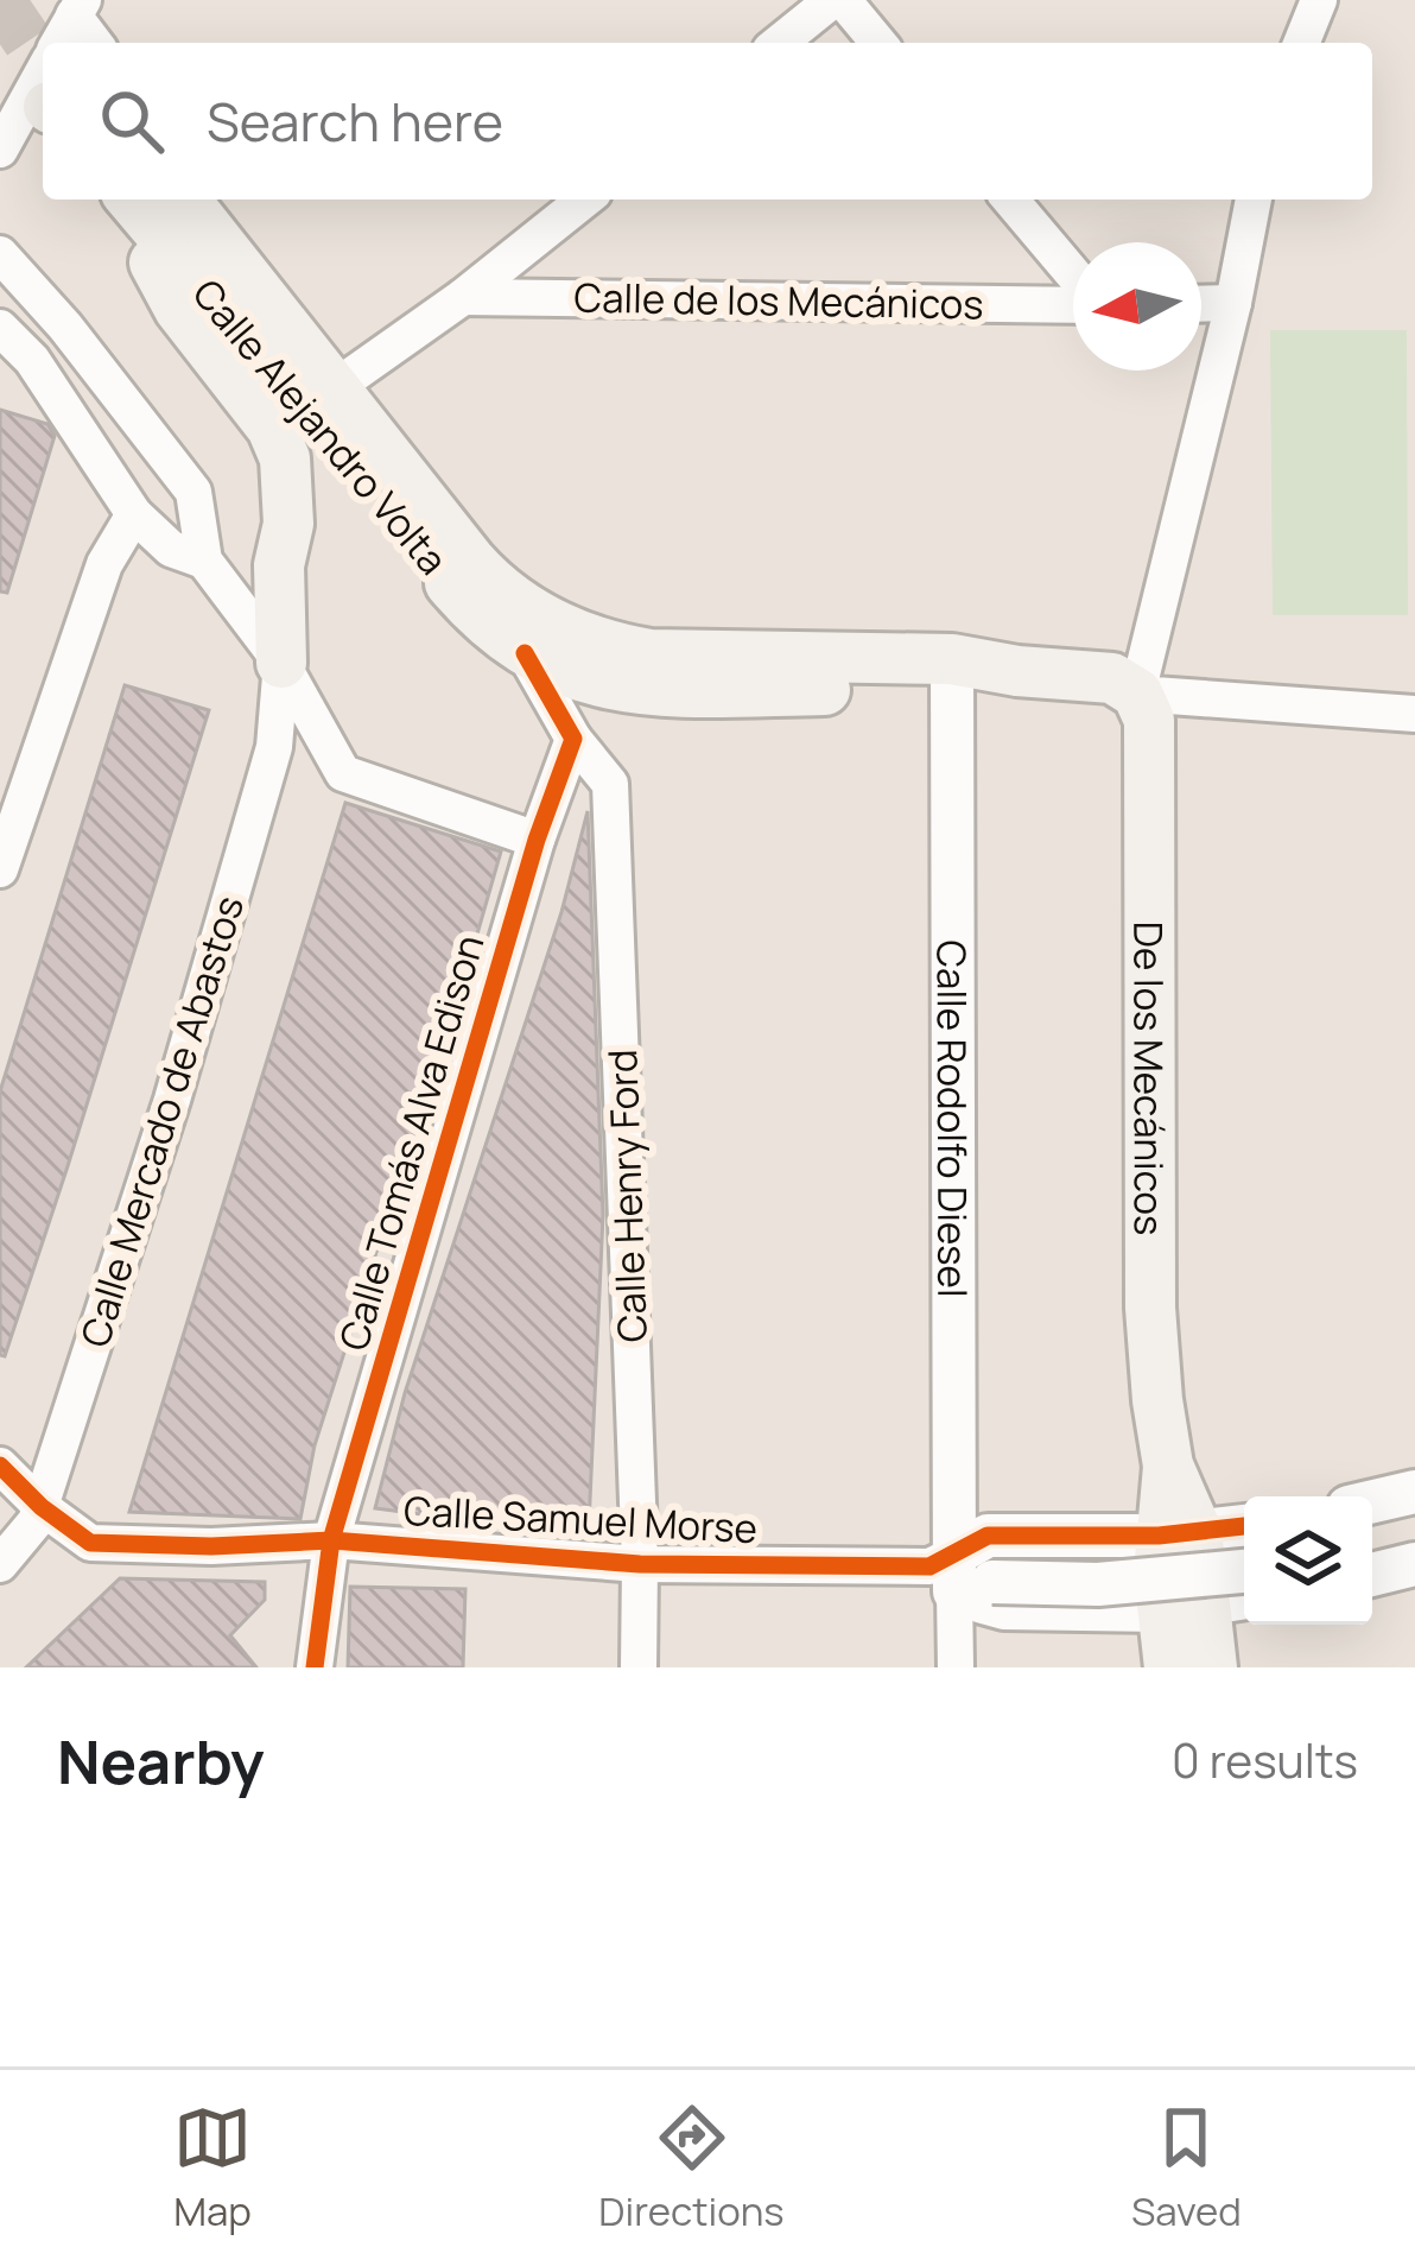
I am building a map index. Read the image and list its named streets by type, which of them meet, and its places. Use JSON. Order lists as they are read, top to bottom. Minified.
{"streets":{"main road":["Calle Alejandro Volta","De los Mecánicos"],"street":["Calle de los Mecánicos","Calle Rodolfo Diesel","Calle Mercado de Abastos","Calle Tomás Alva Edison","Calle Henry Ford","Calle Samuel Morse"]},"crossings":[["Calle Alejandro Volta","De los Mecánicos"],["Calle Alejandro Volta","Calle Rodolfo Diesel"],["Calle Rodolfo Diesel","Calle Samuel Morse"],["Calle Mercado de Abastos","Calle Samuel Morse"],["Calle Tomás Alva Edison","Calle Henry Ford"],["Calle Tomás Alva Edison","Calle Samuel Morse"],["Calle Henry Ford","Calle Samuel Morse"]],"north":"left","page":{"search":"Search here","heading":["Nearby","0 results"],"nav":["Map","Directions","Saved"]}}
